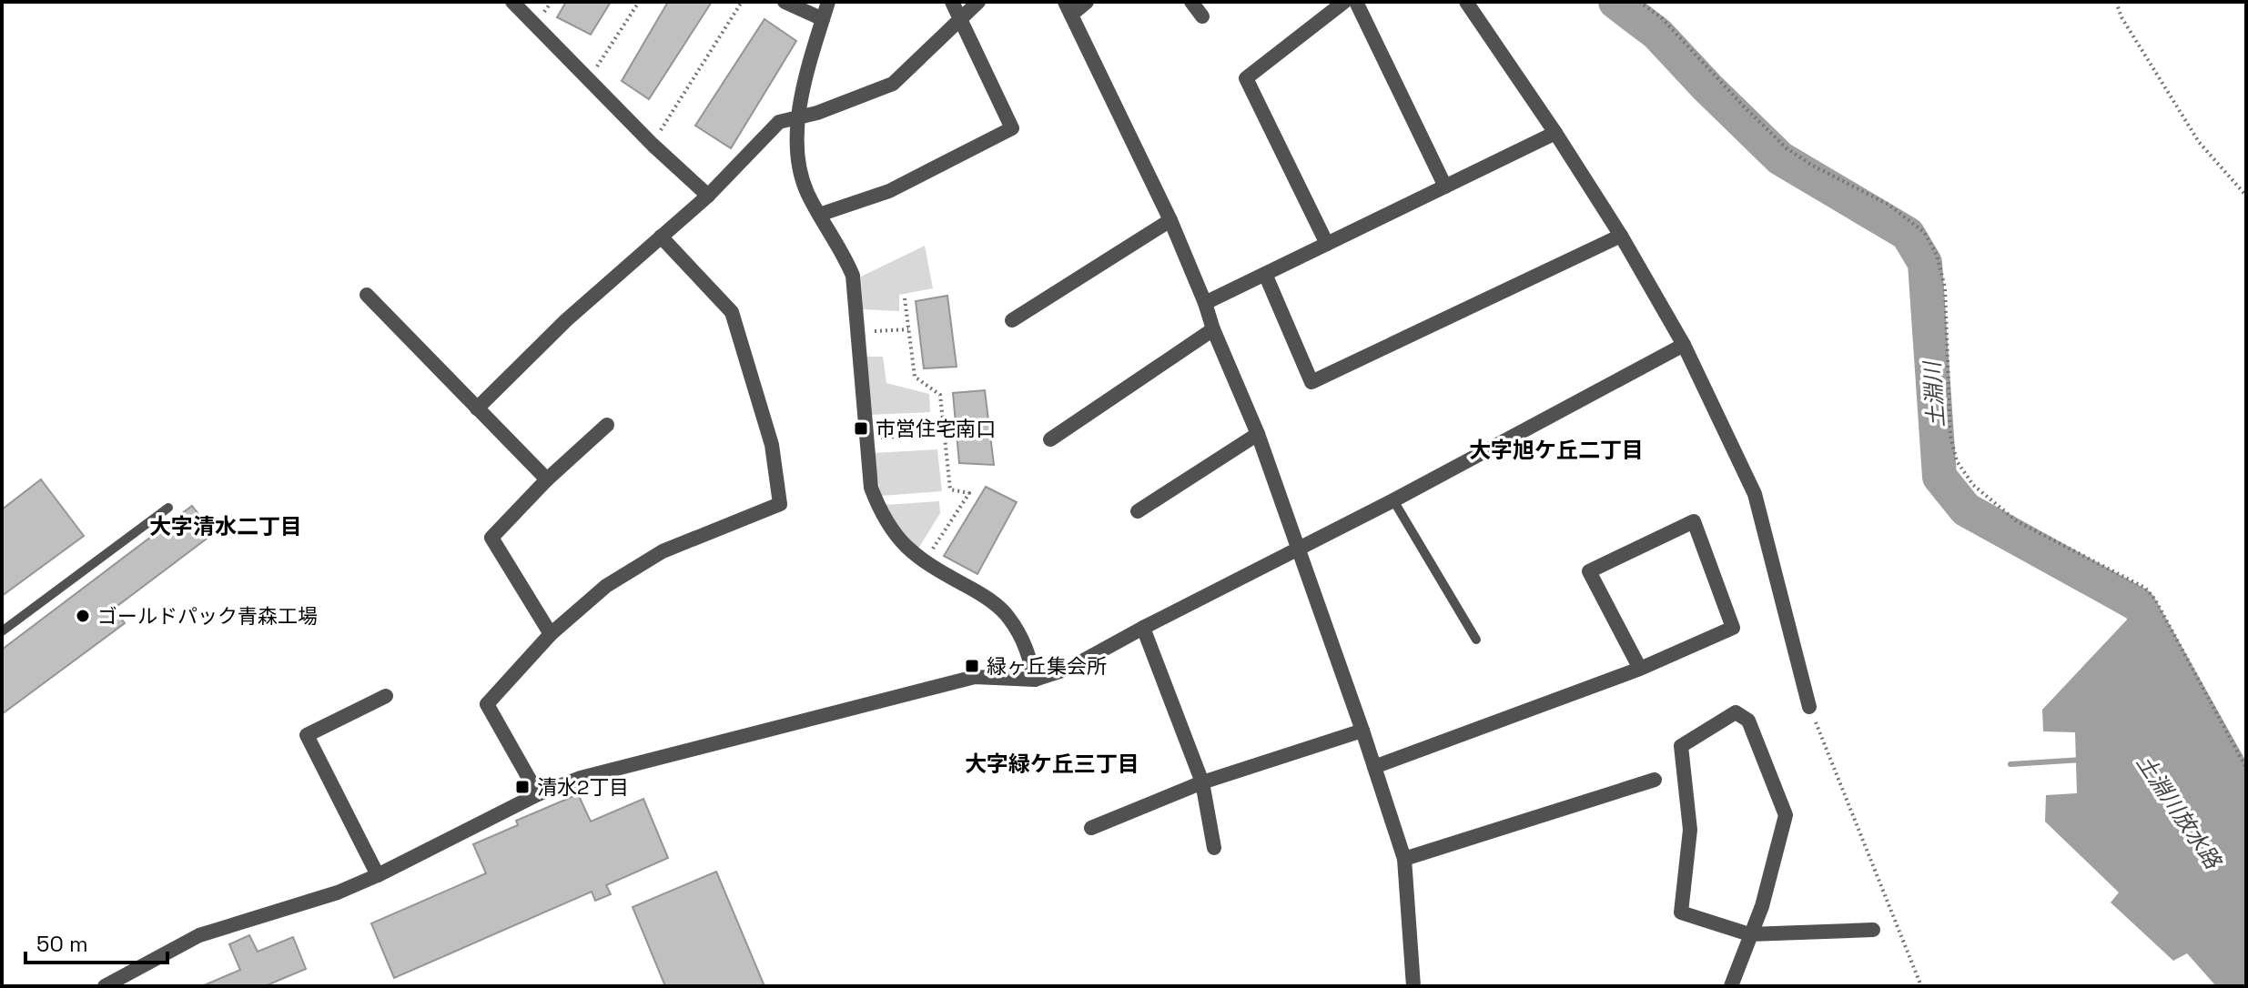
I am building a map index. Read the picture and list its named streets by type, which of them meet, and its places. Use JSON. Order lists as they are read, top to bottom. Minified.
{"districts":["大字旭ケ丘二丁目","大字清水二丁目","大字緑ケ丘三丁目"],"water":["土淵川","土淵川放水路"],"places":{"transit":["市営住宅南口","緑ヶ丘集会所","清水2丁目"],"other":["ゴールドパック青森工場"]},"scale_bar":"50 m"}
